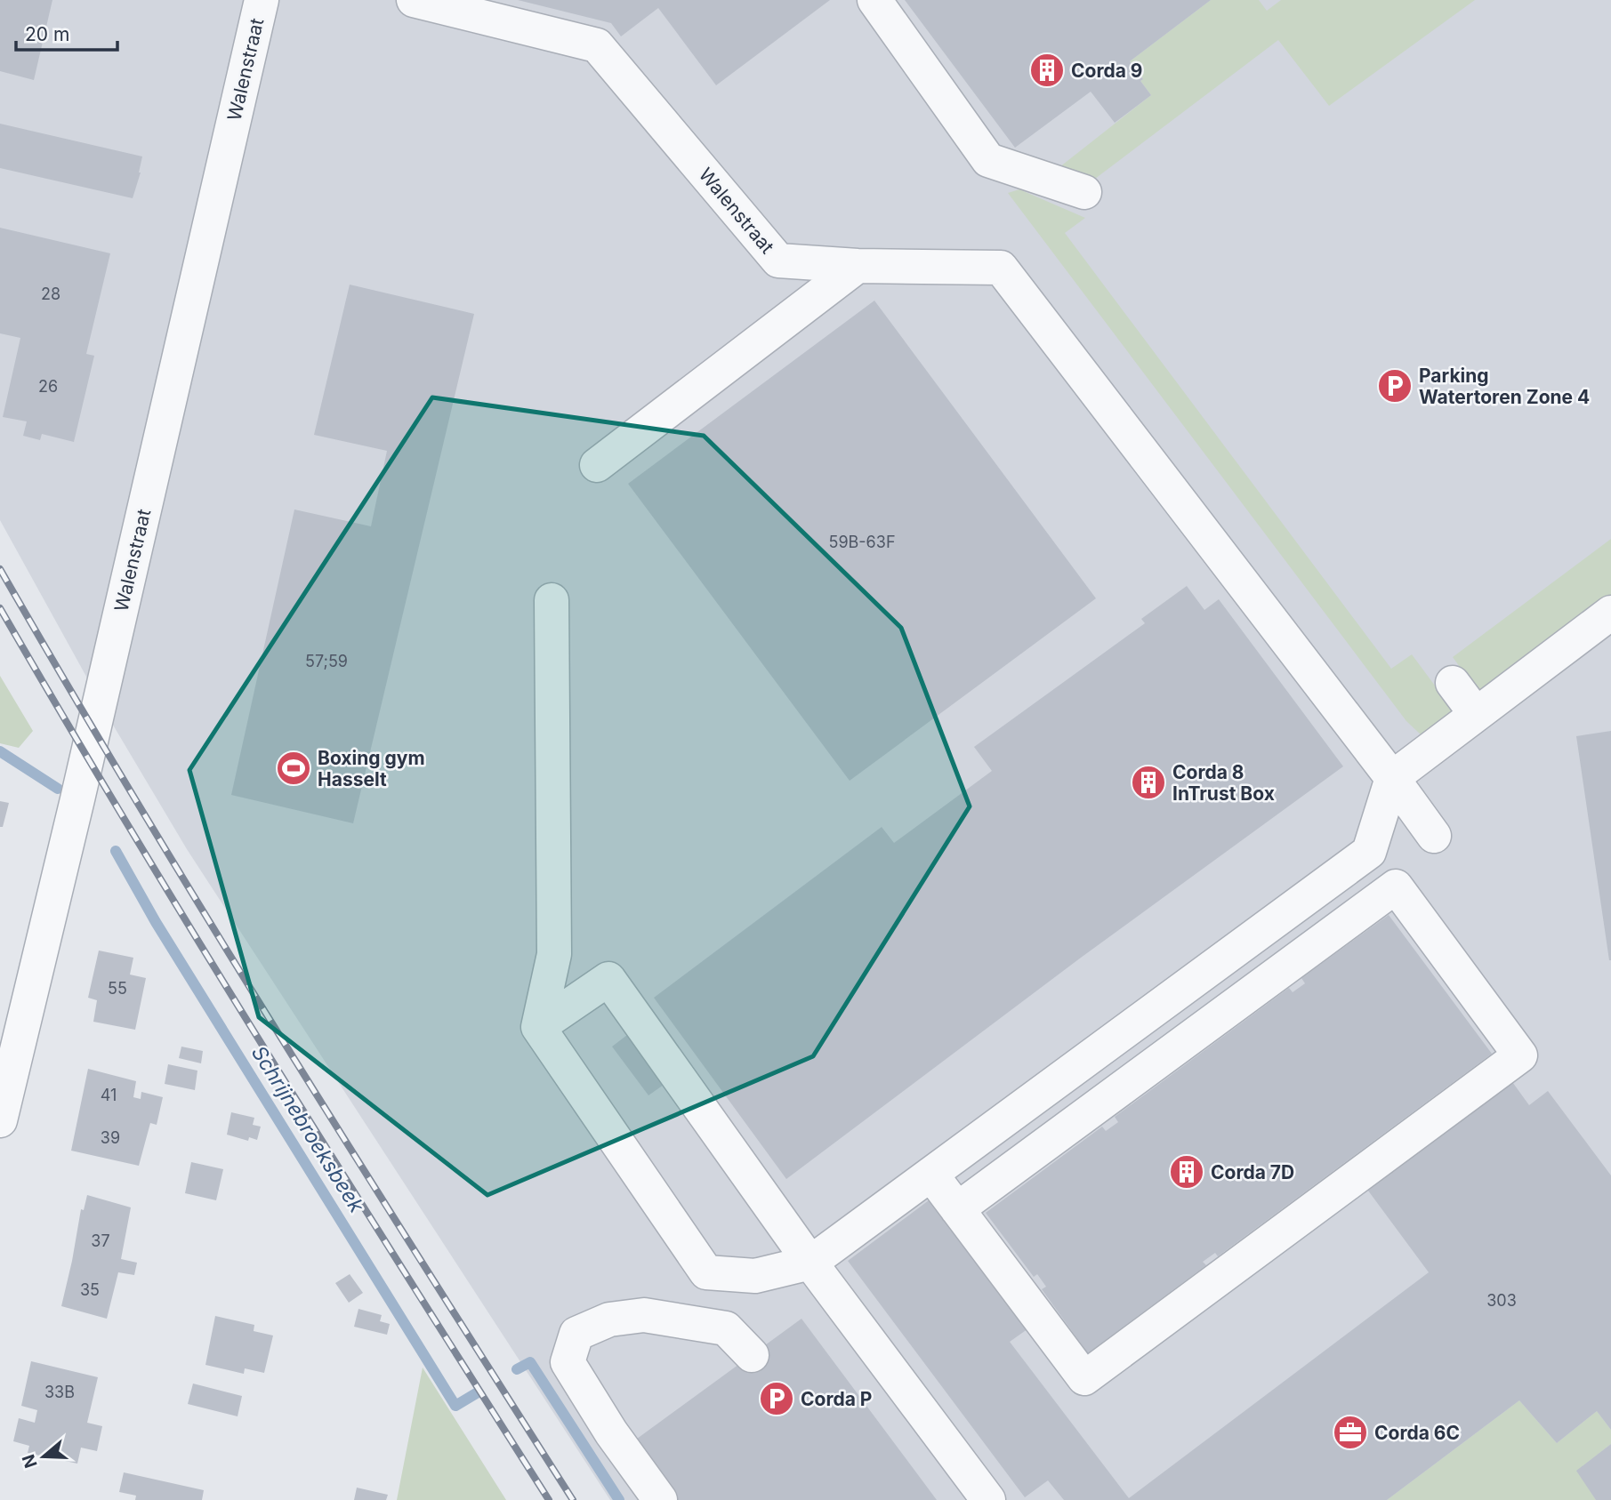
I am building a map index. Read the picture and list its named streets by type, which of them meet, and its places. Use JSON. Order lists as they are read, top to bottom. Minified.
{"streets":{"street":["Walenstraat"]},"water":["Schrijnebroeksbeek"],"places":{"building":["Corda 9","Corda 8 InTrust Box","Corda 7D"],"parking":["Parking Watertoren Zone 4","Corda P"],"sports":["Boxing gym Hasselt"],"office":["Corda 6C"]},"house_numbers":["28","26","59B-63F","57;59","55","41","39","37","35","303","33B"],"scale_bar":"20 m","north":"left"}
